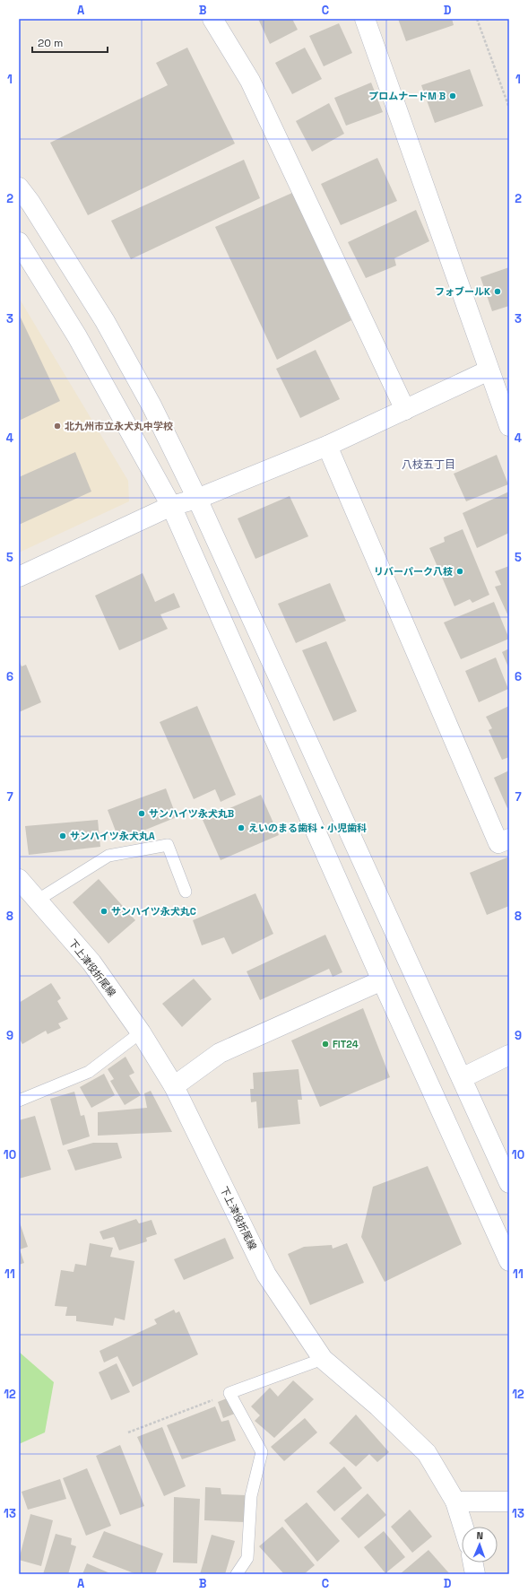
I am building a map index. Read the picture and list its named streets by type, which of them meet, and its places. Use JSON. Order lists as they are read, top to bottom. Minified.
{"streets":{"street":["下上津役折尾線"]},"districts":["八枝五丁目"],"places":["プロムナードM B","フォブールK","北九州市立永犬丸中学校","リバーパーク八枝","サンハイツ永犬丸B","えいのまる歯科・小児歯科","サンハイツ永犬丸A","サンハイツ永犬丸C","FiT24"],"scale_bar":"20 m","north":"top","grid":{"columns":["A","B","C","D"],"rows":["1","2","3","4","5","6","7","8","9","10","11","12","13"]}}
